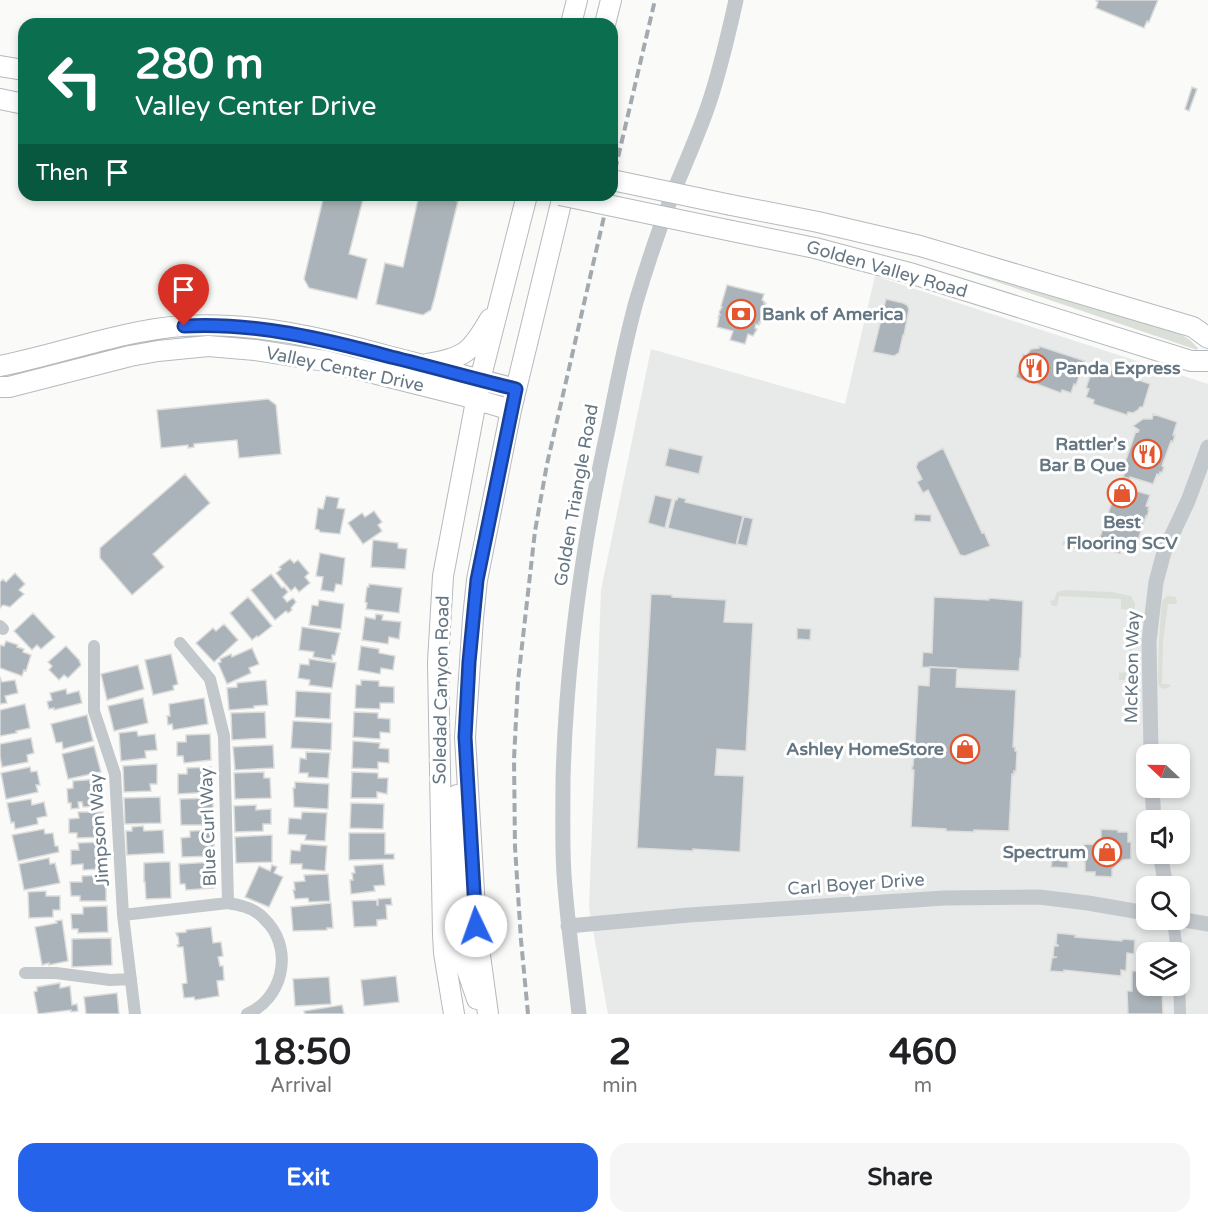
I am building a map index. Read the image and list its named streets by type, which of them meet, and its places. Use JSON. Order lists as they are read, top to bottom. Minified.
{"streets":{"main road":["Golden Valley Road","Valley Center Drive","Soledad Canyon Road"],"street":["Golden Triangle Road","McKeon Way","Blue Curl Way","Jimpson Way","Carl Boyer Drive"]},"crossings":[["Valley Center Drive","Soledad Canyon Road"],["Golden Triangle Road","Carl Boyer Drive"]],"places":{"bank":["Bank of America"],"restaurant":["Panda Express","Rattler's Bar B Que"],"shop":["Best Flooring SCV","Ashley HomeStore","Spectrum"]},"north":"left","page":{"turn":["280 m","Valley Center Drive"],"then":"Then","eta":["18:50","Arrival","2","min","460","m"],"buttons":["Exit","Share"]}}
